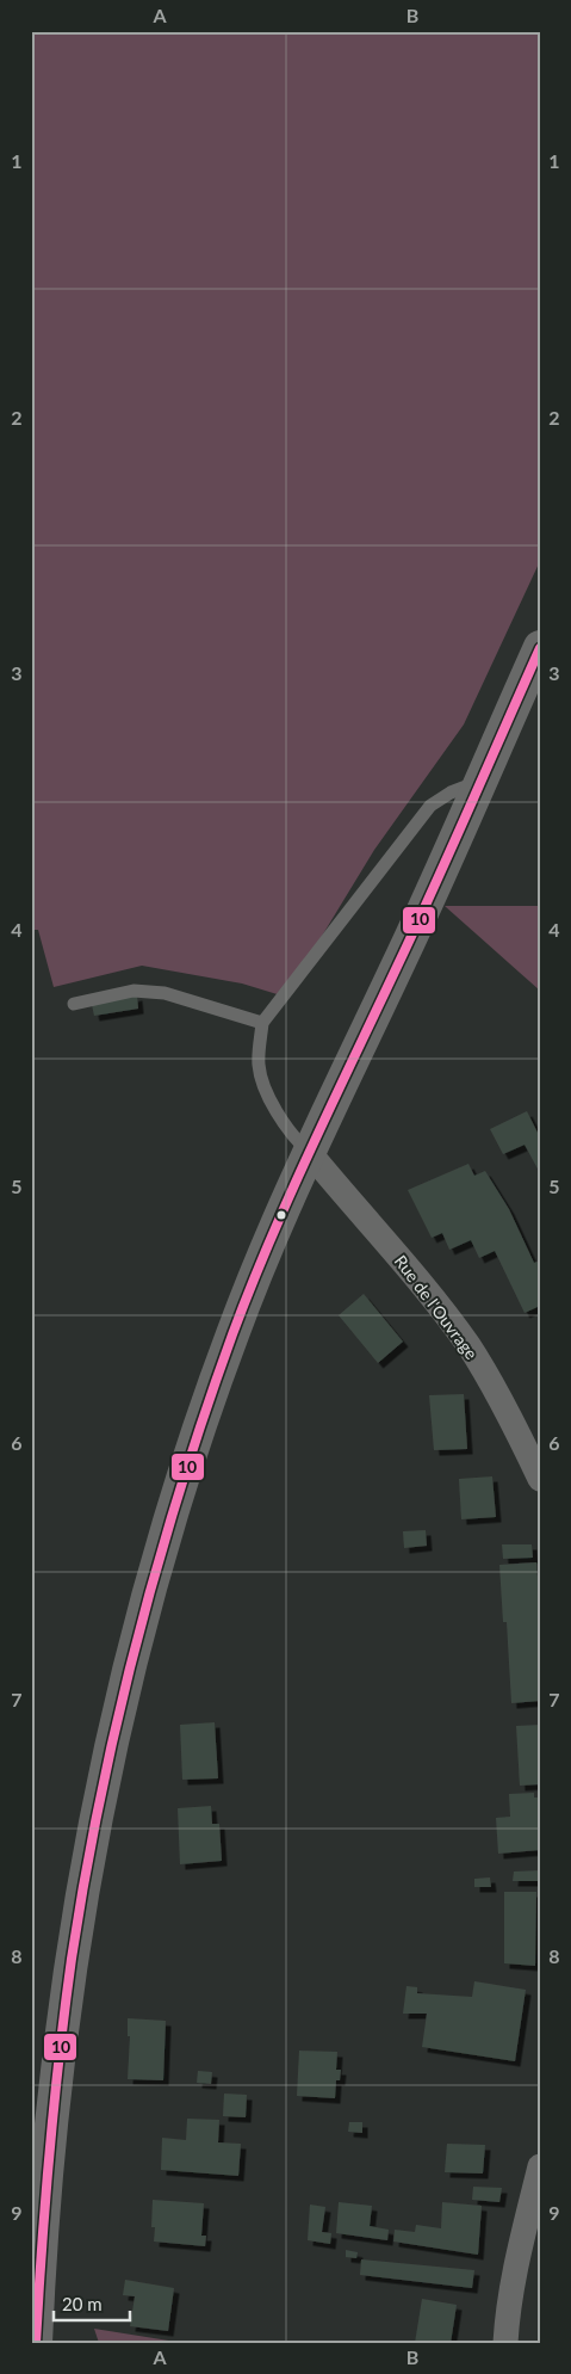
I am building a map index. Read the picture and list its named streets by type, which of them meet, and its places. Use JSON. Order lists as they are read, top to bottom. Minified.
{"streets":{"street":["Rue de l'Ouvrage"]},"lines":["transit line 10"],"scale_bar":"20 m","grid":{"columns":["A","B"],"rows":["1","2","3","4","5","6","7","8","9"]}}
